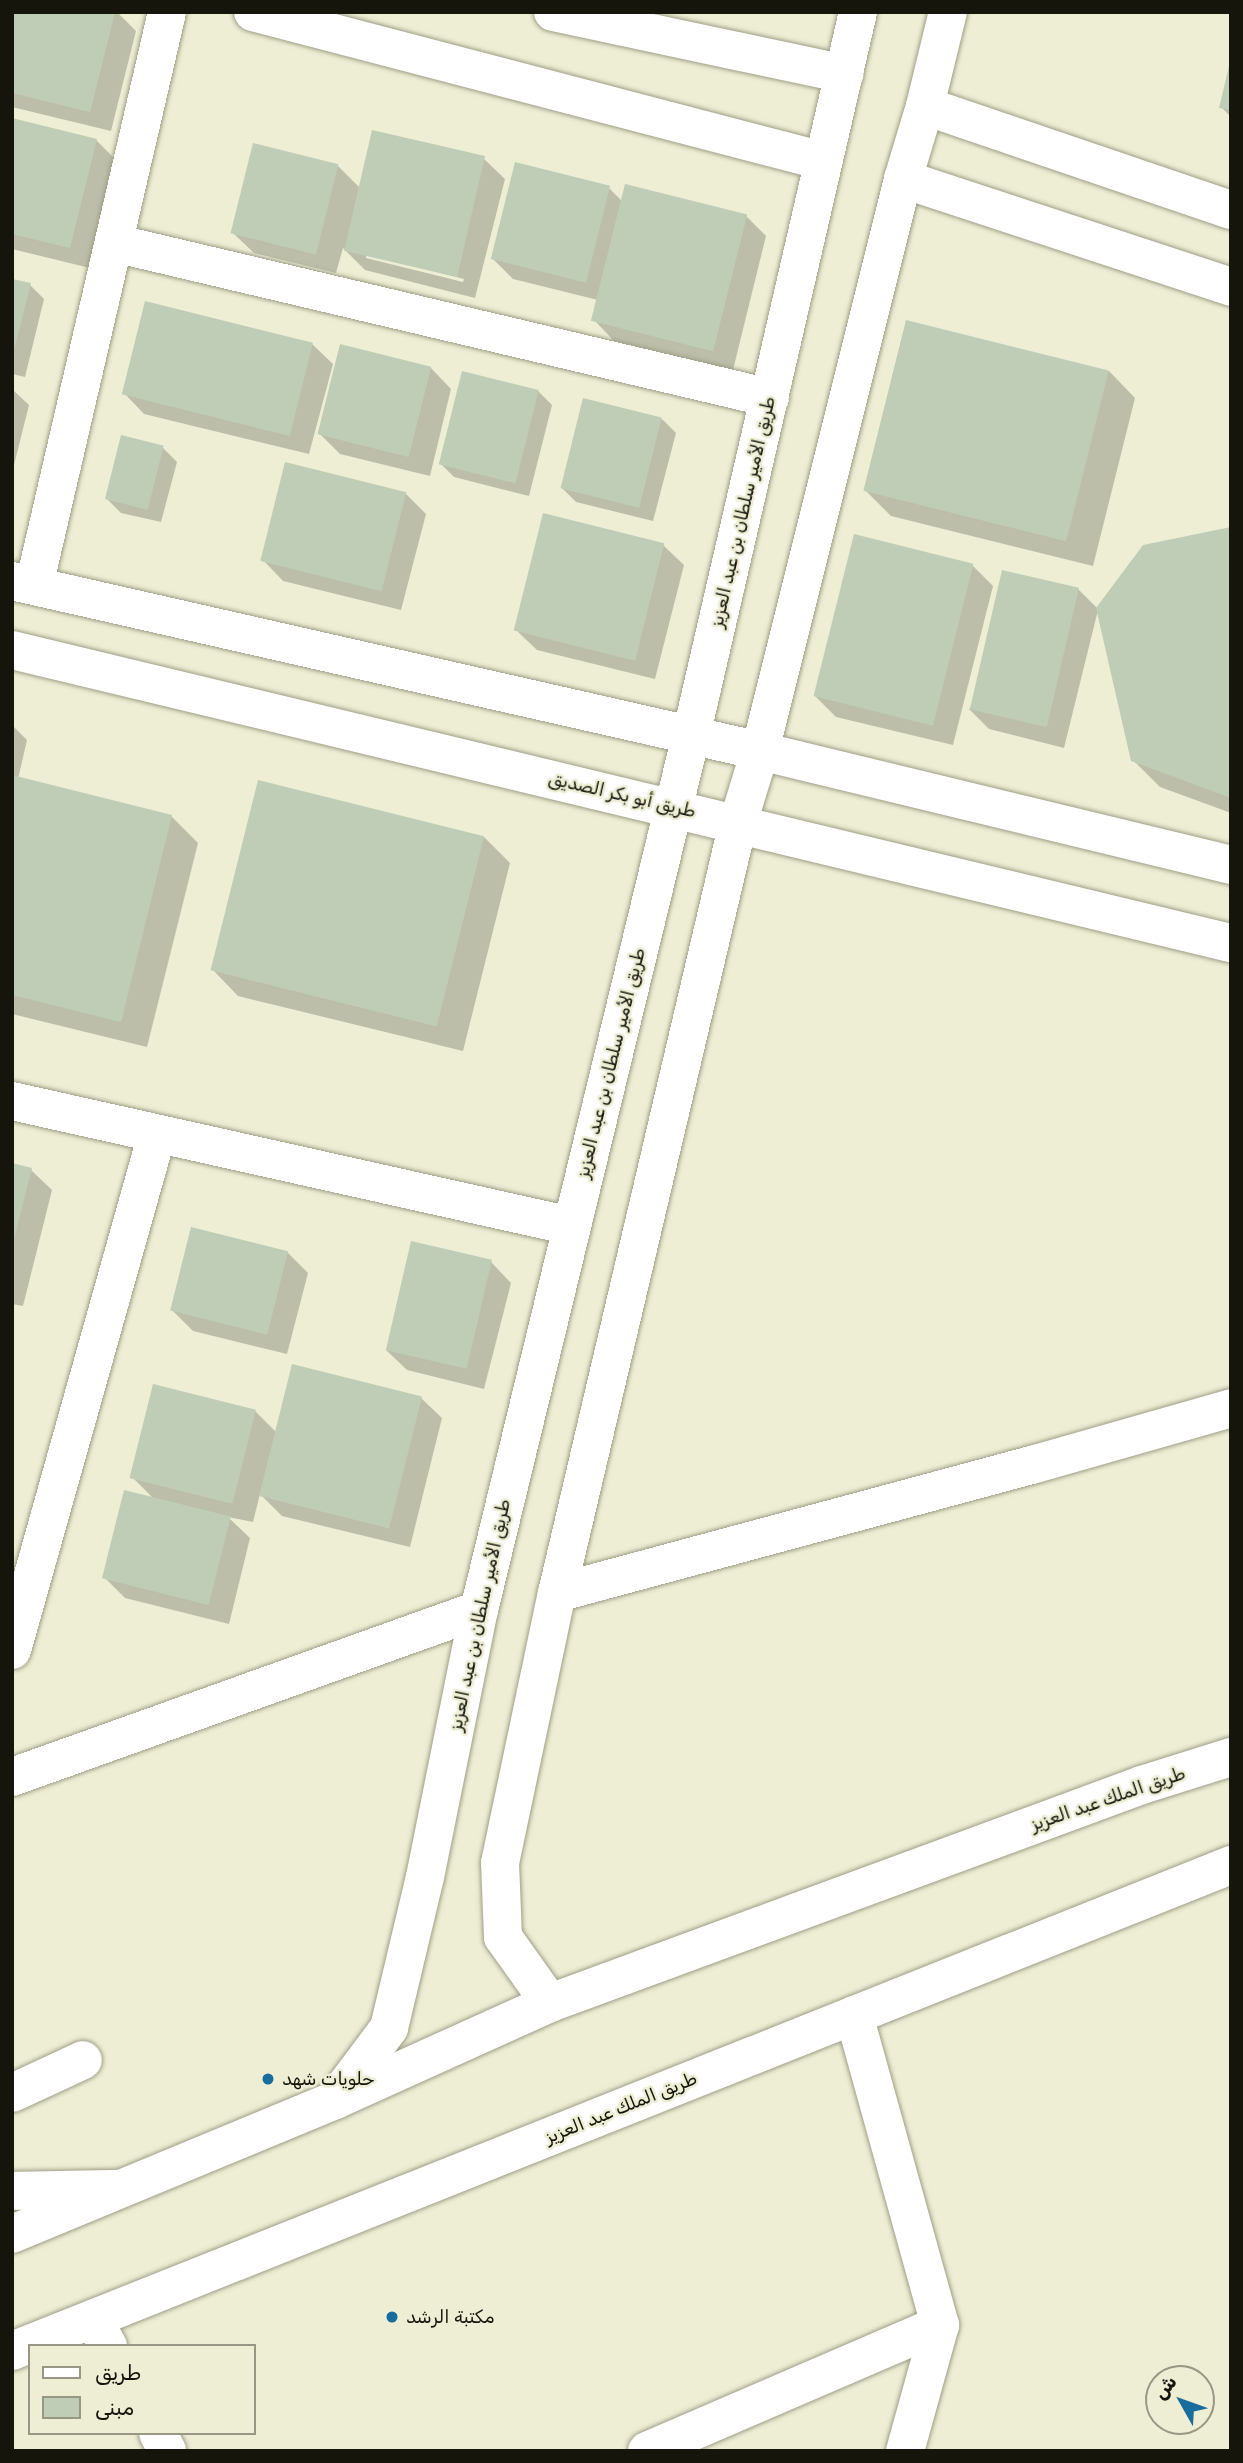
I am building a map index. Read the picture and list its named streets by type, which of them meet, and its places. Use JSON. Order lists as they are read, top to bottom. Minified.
{"streets":{"main road":["طريق الأمير سلطان بن عبد العزيز","طريق أبو بكر الصديق","طريق الملك عبد العزيز"]},"crossings":[["طريق الأمير سلطان بن عبد العزيز","طريق أبو بكر الصديق"],["طريق الأمير سلطان بن عبد العزيز","طريق الملك عبد العزيز"]],"places":["حلويات شهد","مكتبة الرشد"],"legend":["طريق","مبنى"],"north":"top left"}
